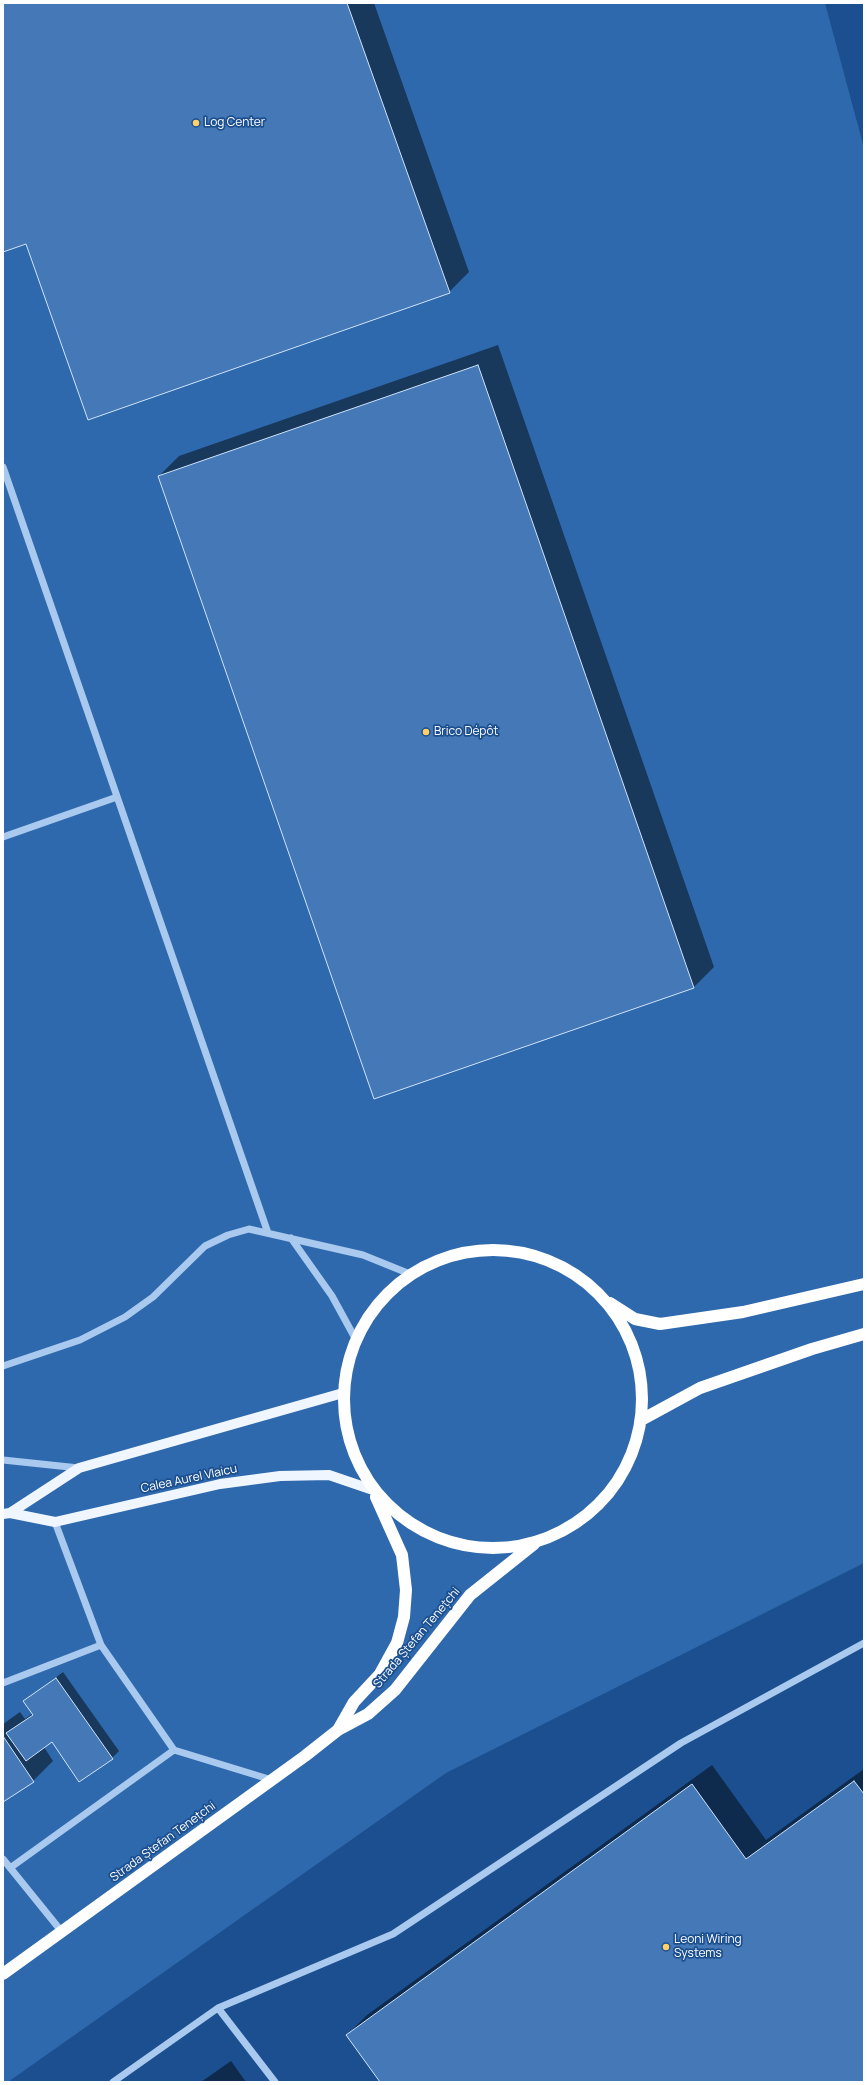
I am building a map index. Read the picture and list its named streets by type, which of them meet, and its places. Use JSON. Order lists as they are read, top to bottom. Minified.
{"streets":{"highway":["Strada Ștefan Tenețchi"],"main road":["Calea Aurel Vlaicu"]},"crossings":[["Calea Aurel Vlaicu","Strada Ștefan Tenețchi"]],"places":["Log Center","Brico Dépôt","Leoni Wiring Systems"]}
